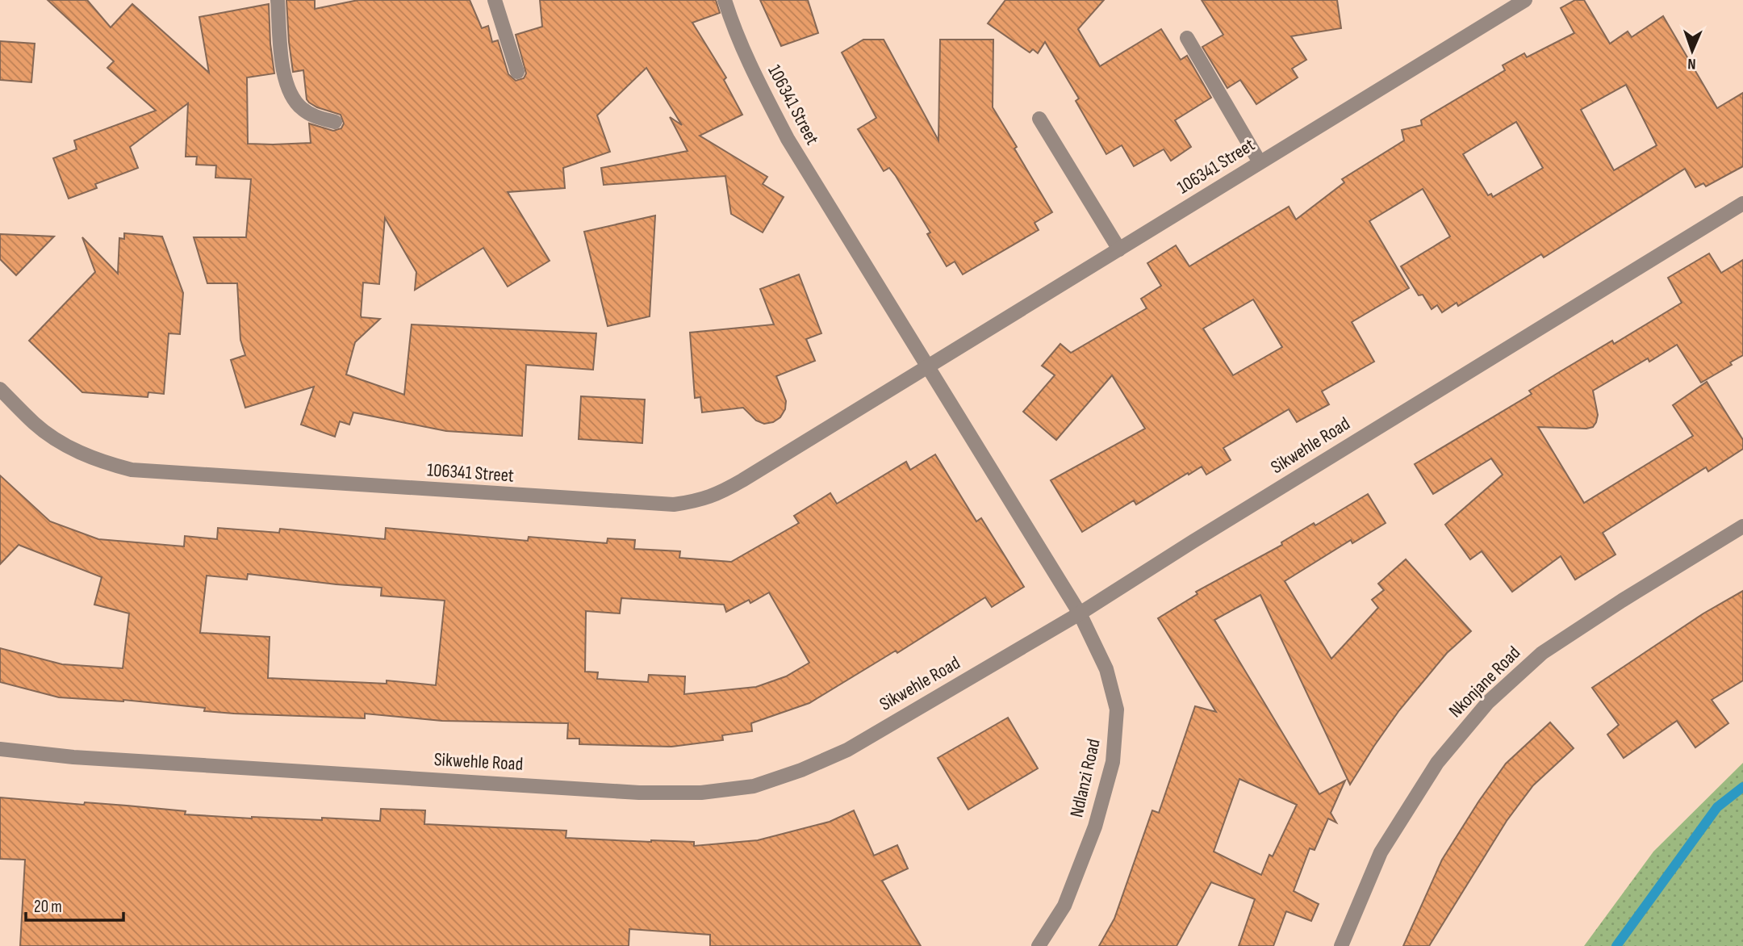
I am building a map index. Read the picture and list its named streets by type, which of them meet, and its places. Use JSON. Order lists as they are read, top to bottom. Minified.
{"streets":{"street":["106341 Street","Sikwehle Road","Nkonjane Road","Ndlanzi Road"]},"crossings":[["106341 Street","Sikwehle Road"],["106341 Street","Ndlanzi Road"],["Sikwehle Road","Ndlanzi Road"]],"scale_bar":"20 m","north":"bottom"}
